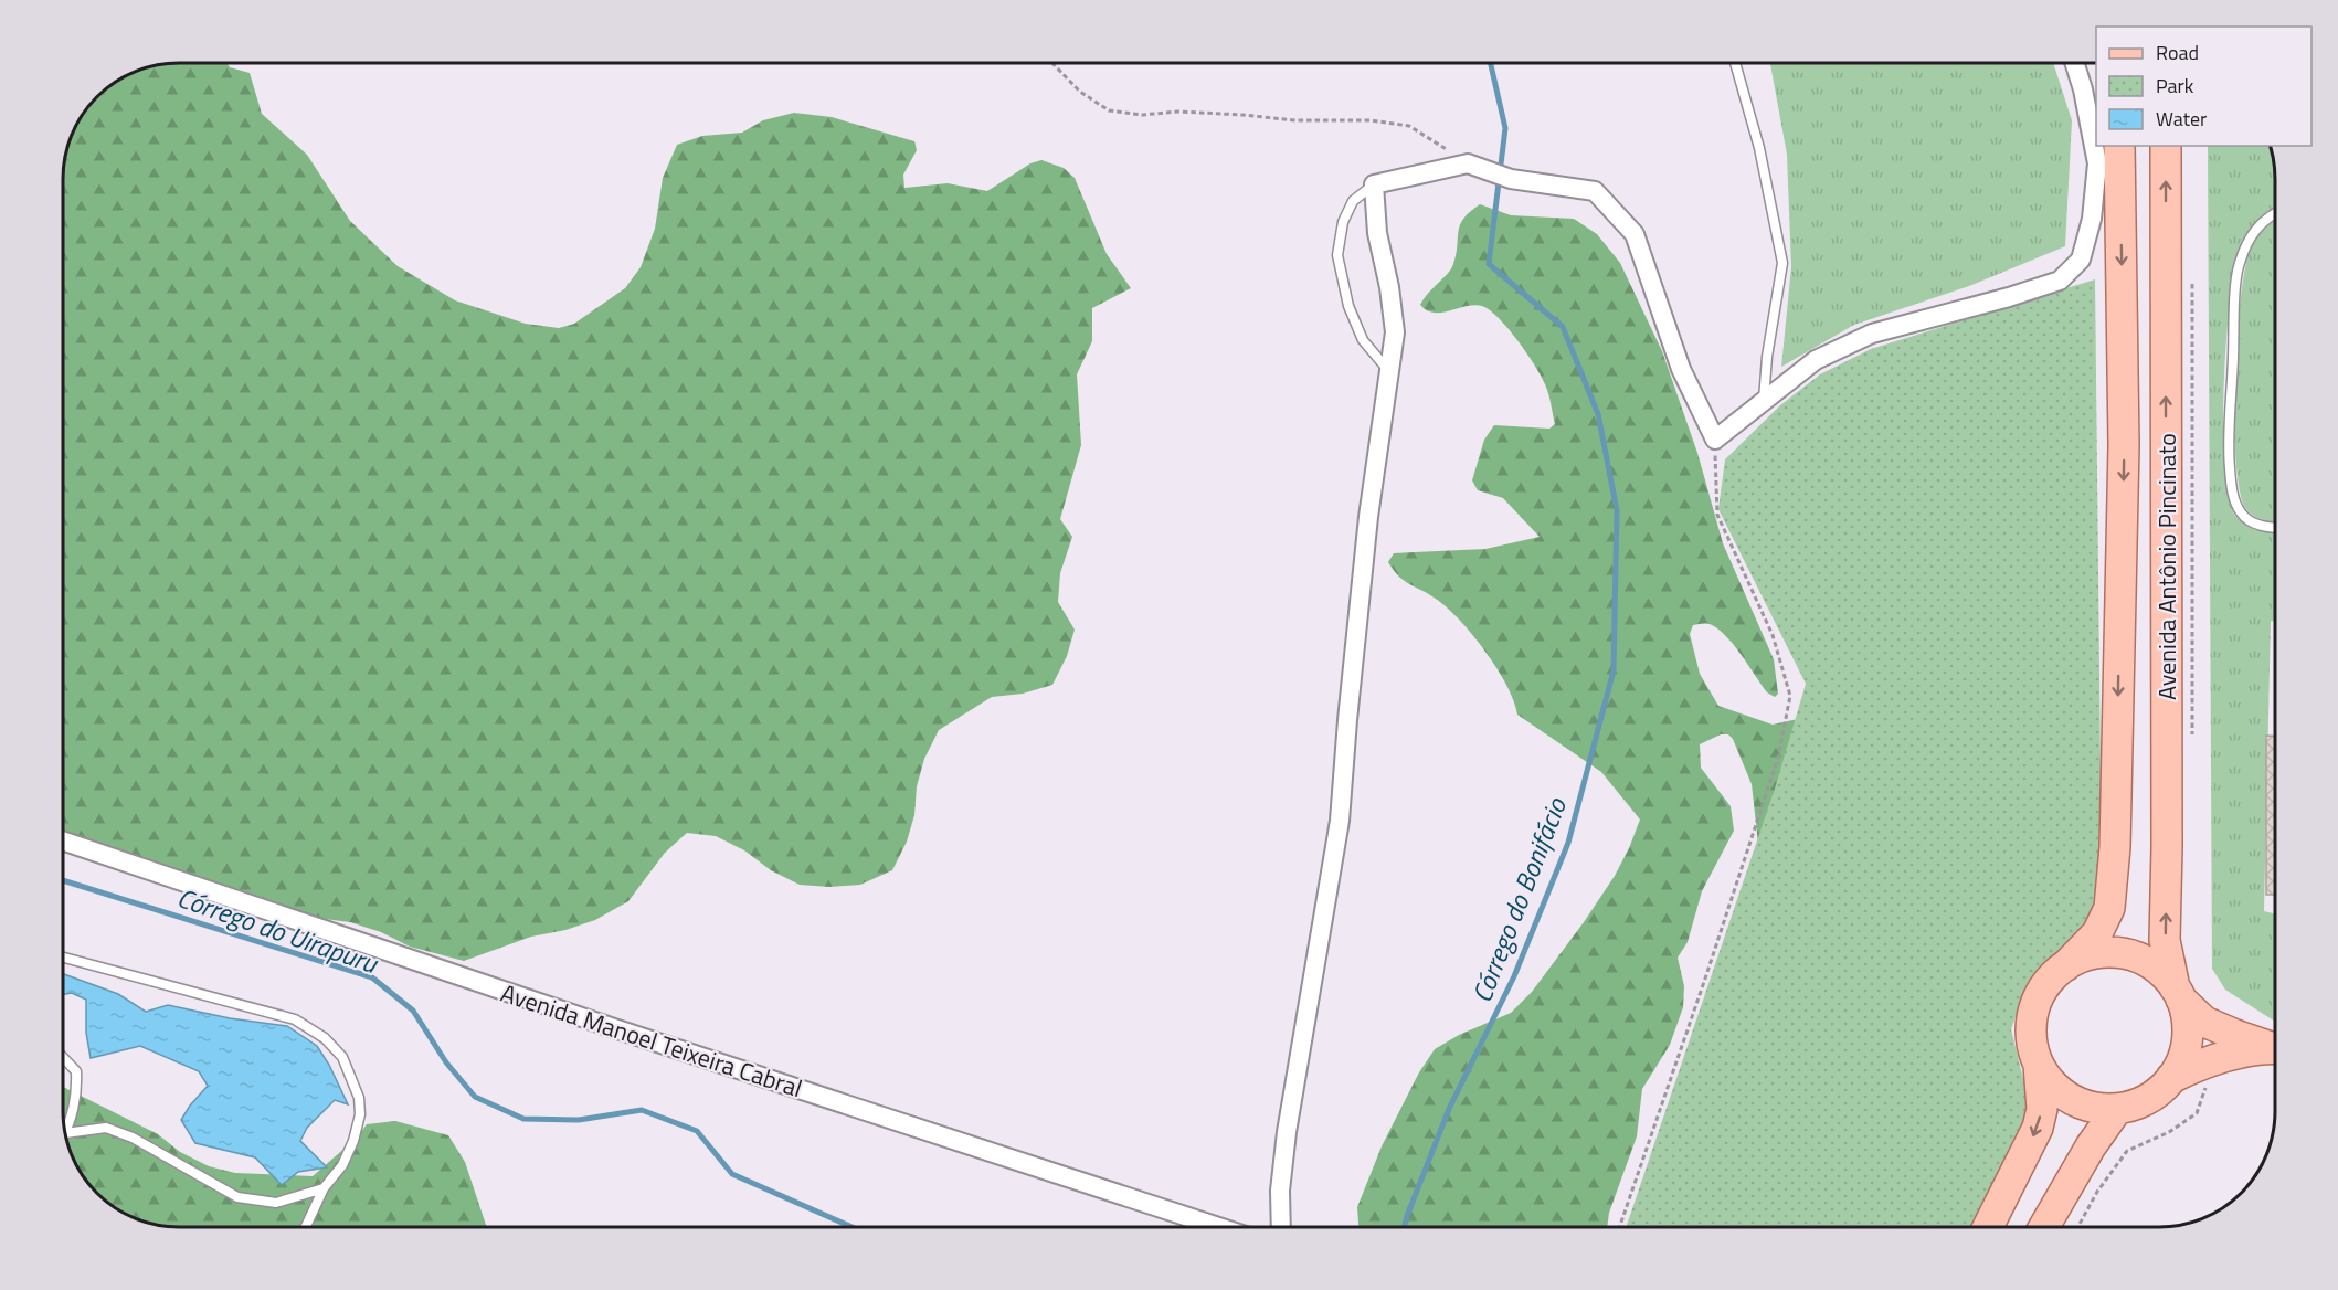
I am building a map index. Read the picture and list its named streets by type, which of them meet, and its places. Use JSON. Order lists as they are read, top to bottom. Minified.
{"streets":{"main road":["Avenida Antônio Pincinato"],"street":["Avenida Manoel Teixeira Cabral"]},"water":["Córrego do Bonifácio","Córrego do Uirapuru"],"legend":["Road","Park","Water"]}
